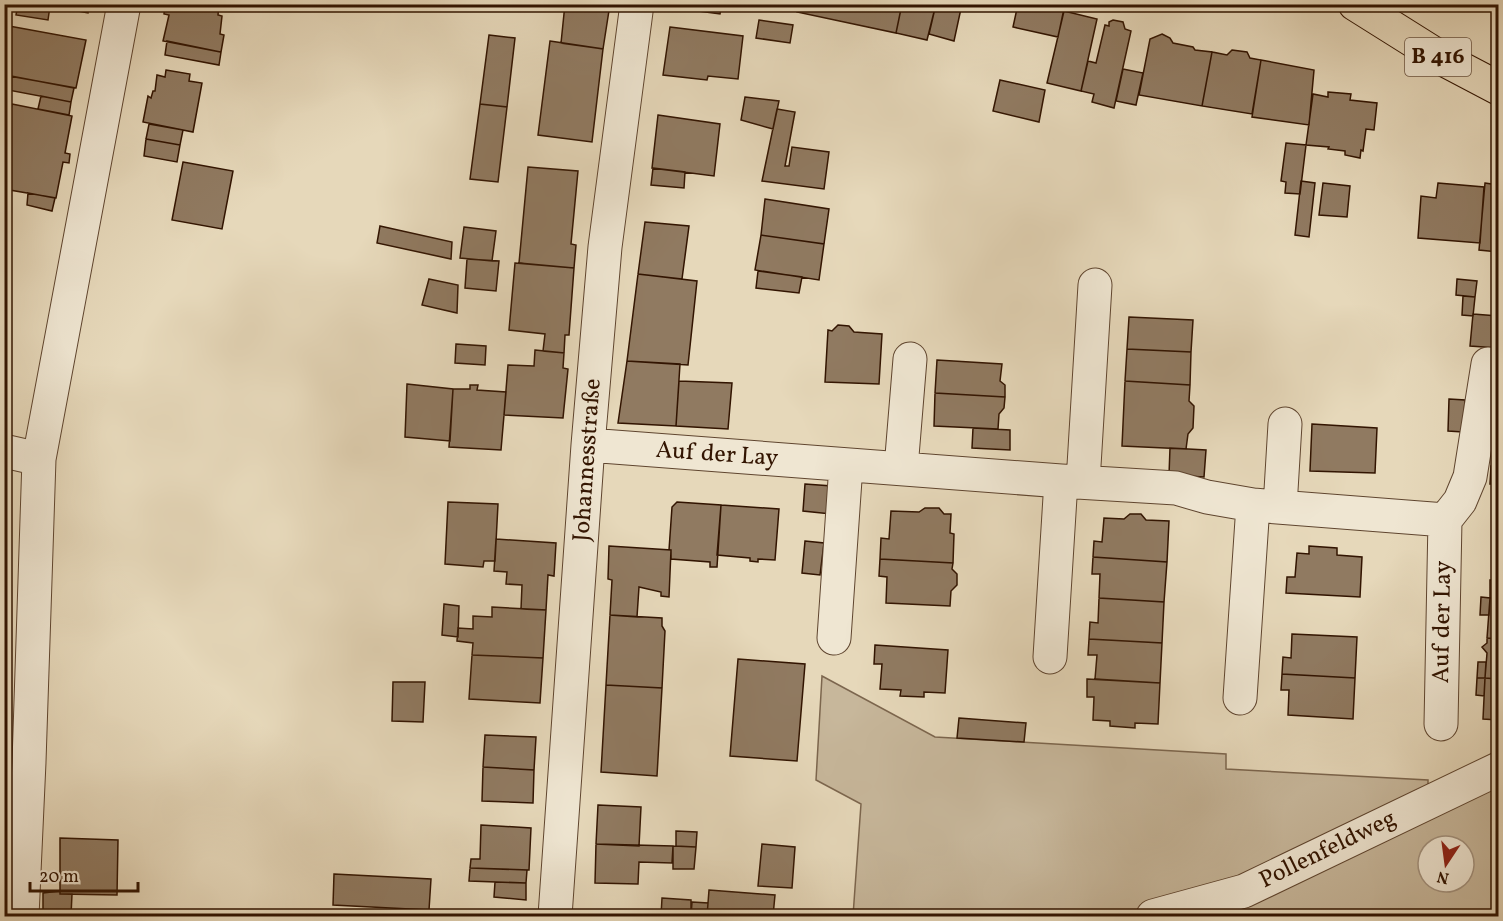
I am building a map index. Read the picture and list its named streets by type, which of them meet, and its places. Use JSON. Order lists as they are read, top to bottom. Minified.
{"streets":{"main road":["B 416"],"street":["Auf der Lay","Johannesstraße","Pollenfeldweg"]},"crossings":[["Auf der Lay","Johannesstraße"]],"scale_bar":"20 m","north":"bottom"}
